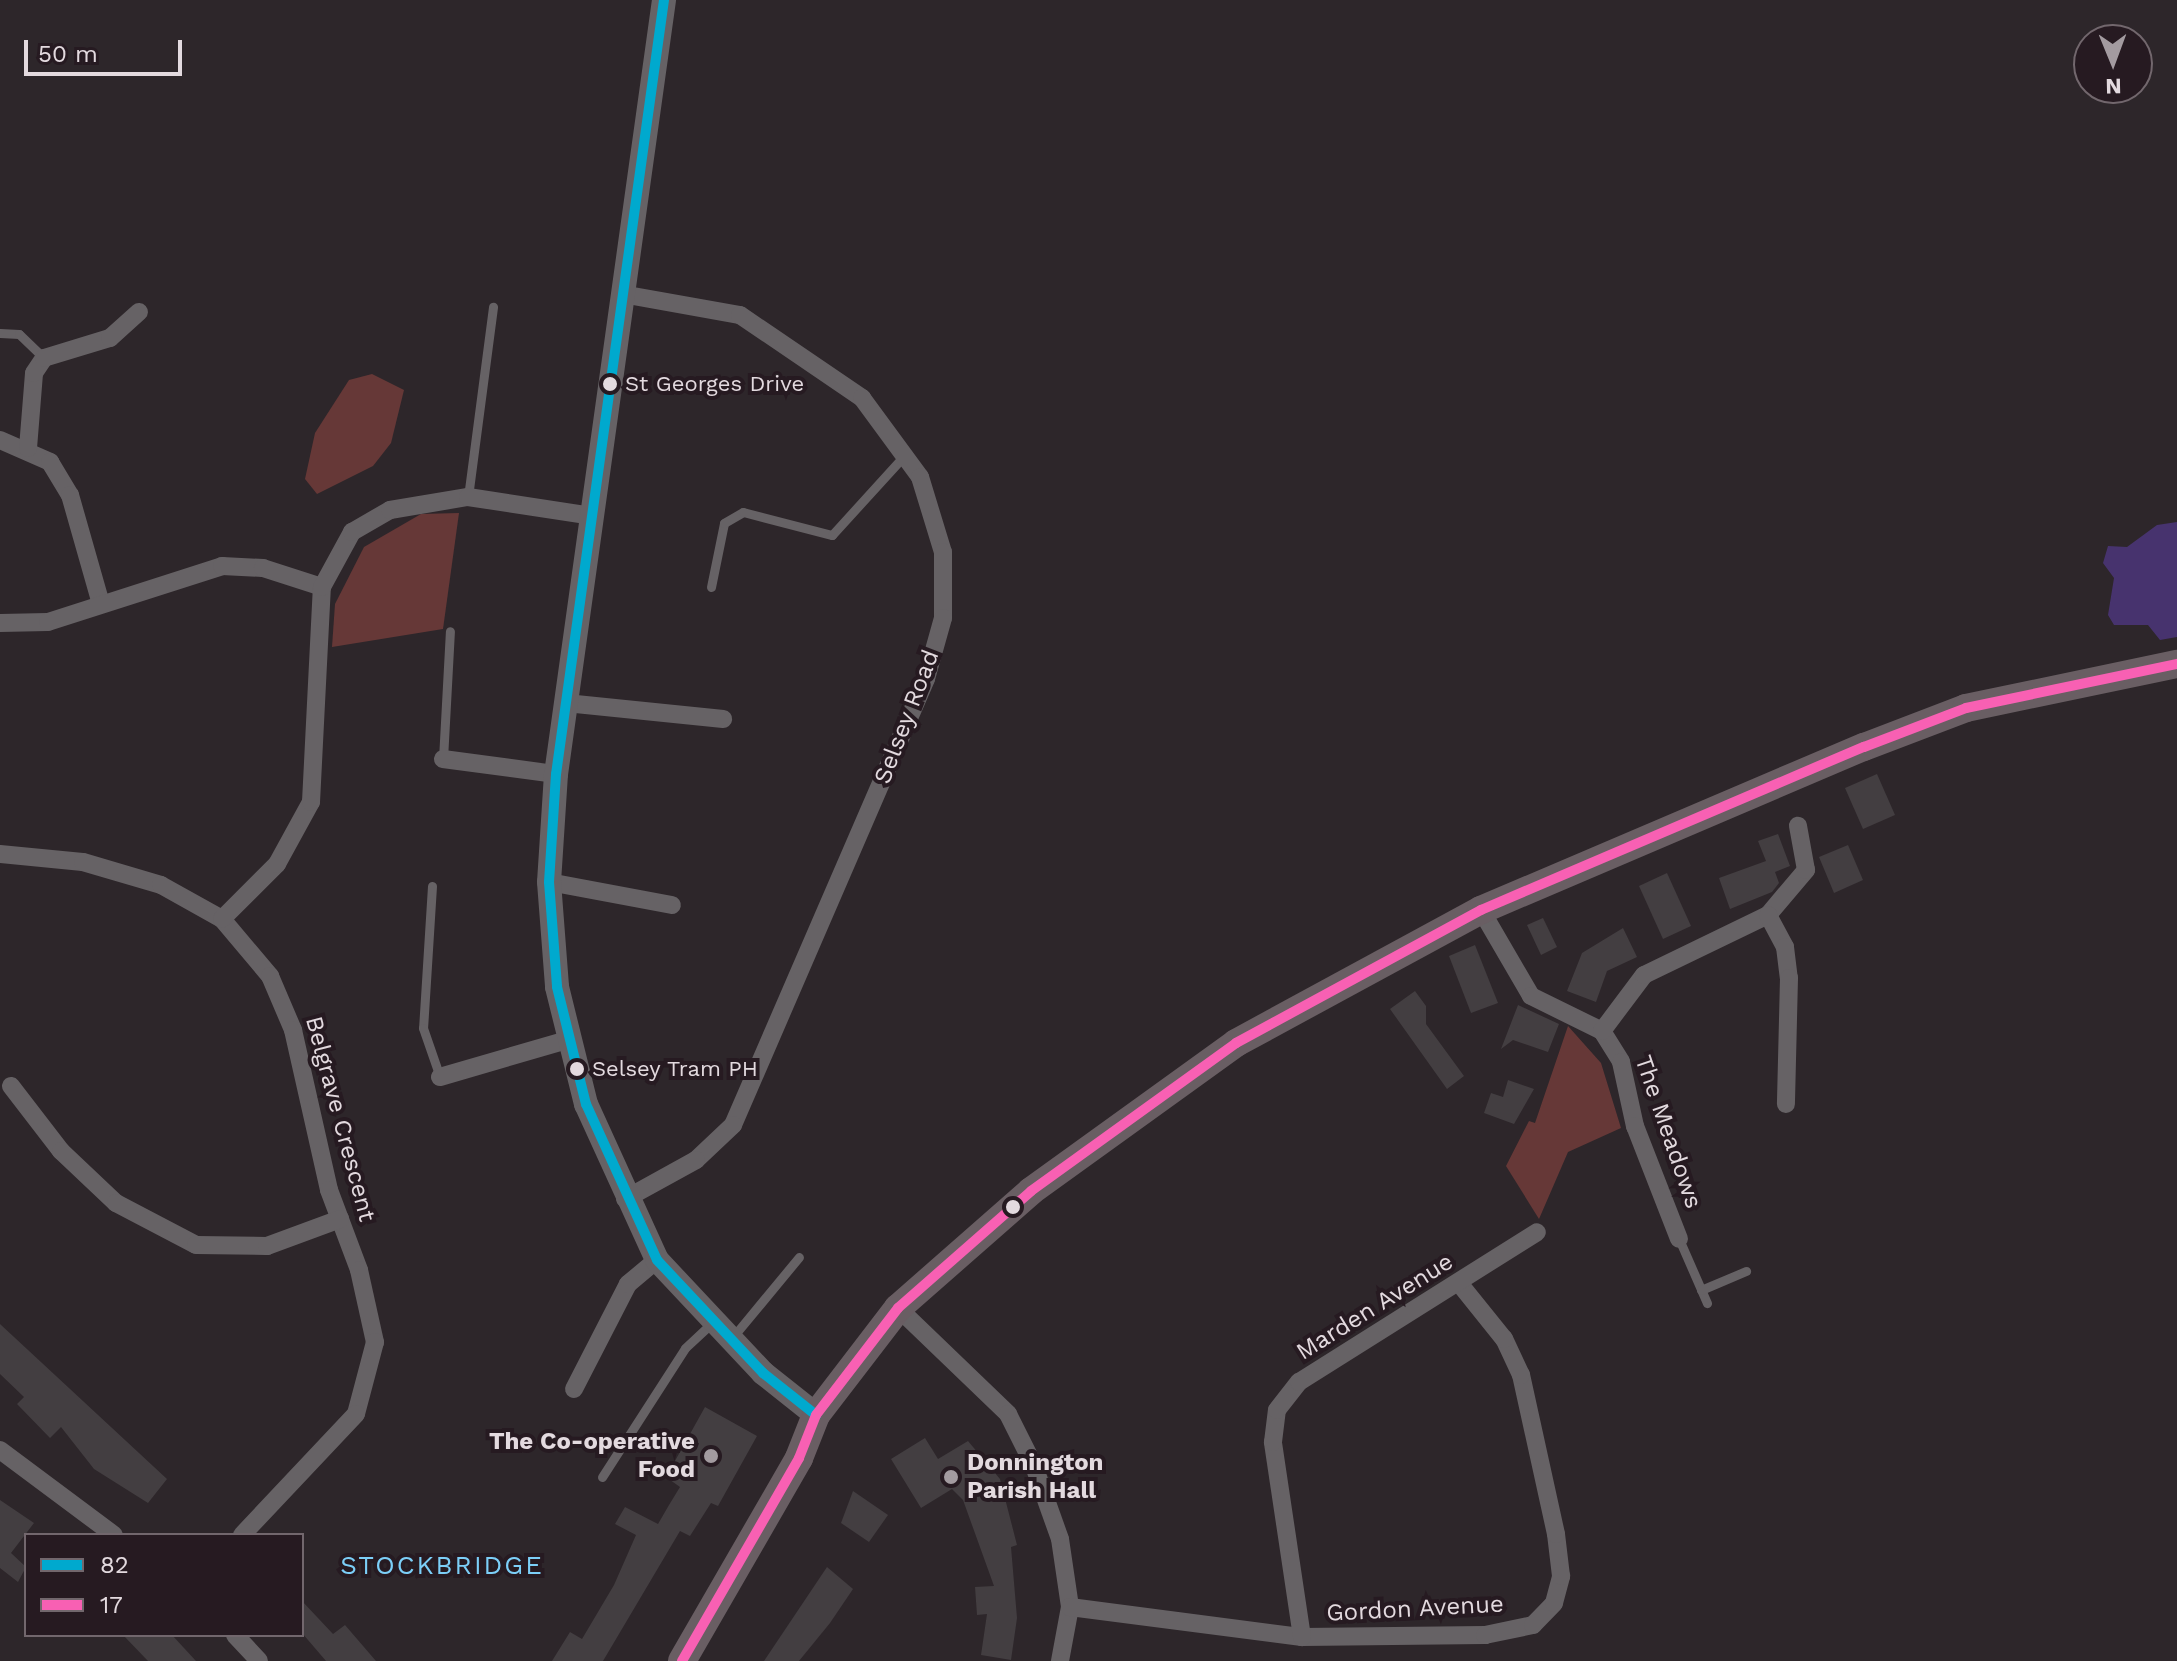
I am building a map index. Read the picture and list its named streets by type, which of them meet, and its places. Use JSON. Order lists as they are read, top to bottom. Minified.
{"streets":{"street":["Selsey Road","Belgrave Crescent","The Meadows","Marden Avenue","Gordon Avenue"]},"crossings":[["Marden Avenue","Gordon Avenue"]],"districts":["STOCKBRIDGE"],"places":["St Georges Drive","Selsey Tram PH","The Co-operative Food","Donnington Parish Hall"],"lines":["transit line 82","transit line 17"],"legend":["82","17"],"scale_bar":"50 m","north":"bottom"}
